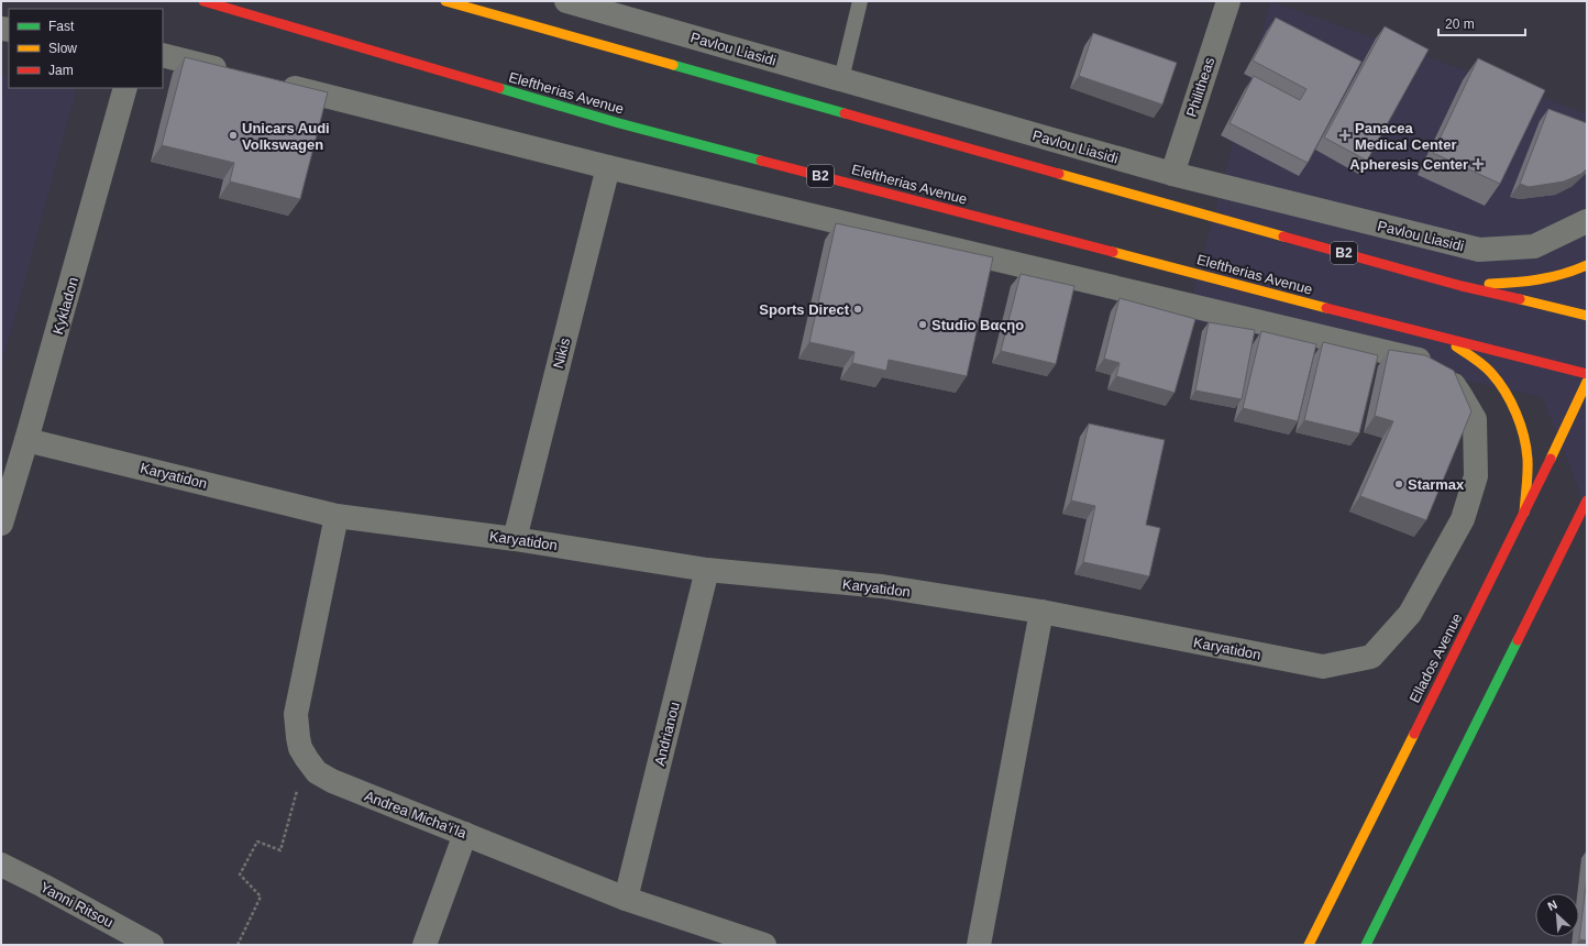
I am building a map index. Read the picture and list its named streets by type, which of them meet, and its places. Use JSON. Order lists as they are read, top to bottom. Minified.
{"streets":{"main road":["Eleftherias Avenue","B2","Ellados Avenue"],"street":["Pavlou Liasidi","Philitheas","Kykladon","Nikis","Karyatidon","Andrianou","Andrea Micha'i'la","Yanni Ritsou"]},"crossings":[["Pavlou Liasidi","Philitheas"],["Kykladon","Karyatidon"],["Nikis","Karyatidon"],["Karyatidon","Andrianou"],["Karyatidon","Andrea Micha'i'la"],["Andrianou","Andrea Micha'i'la"]],"places":{"other":["Unicars Audi Volkswagen","Sports Direct","Studio Βαςηο","Starmax"],"health":["Panacea Medical Center","Apheresis Center"]},"legend":["Fast","Slow","Jam"],"scale_bar":"20 m","north":"top left"}
